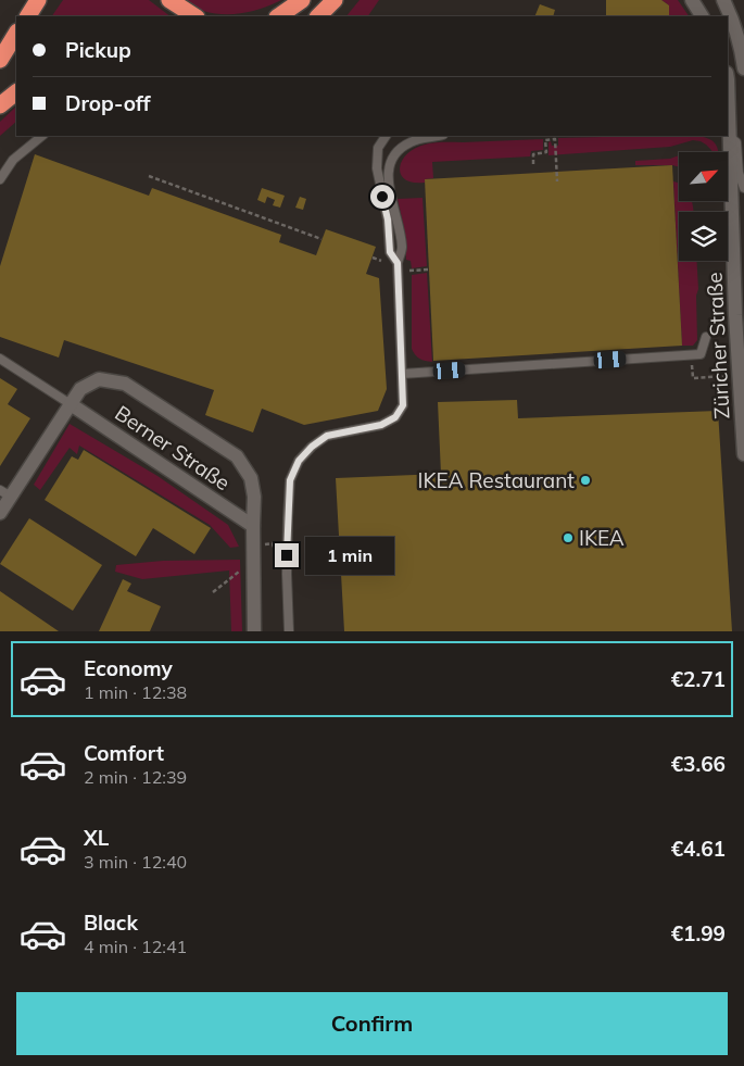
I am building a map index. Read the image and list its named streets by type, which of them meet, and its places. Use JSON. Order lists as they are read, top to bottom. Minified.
{"streets":{"street":["Züricher Straße","Berner Straße"]},"places":["IKEA Restaurant","IKEA"],"north":"top right","page":{"banner":["Pickup","Drop-off"],"bubble":"1 min","list":[{"name":"Economy","note":"1 min · 12:38","value":"€2.71"},{"name":"Comfort","note":"2 min · 12:39","value":"€3.66"},{"name":"XL","note":"3 min · 12:40","value":"€4.61"},{"name":"Black","note":"4 min · 12:41","value":"€1.99"}],"buttons":"Confirm"}}
